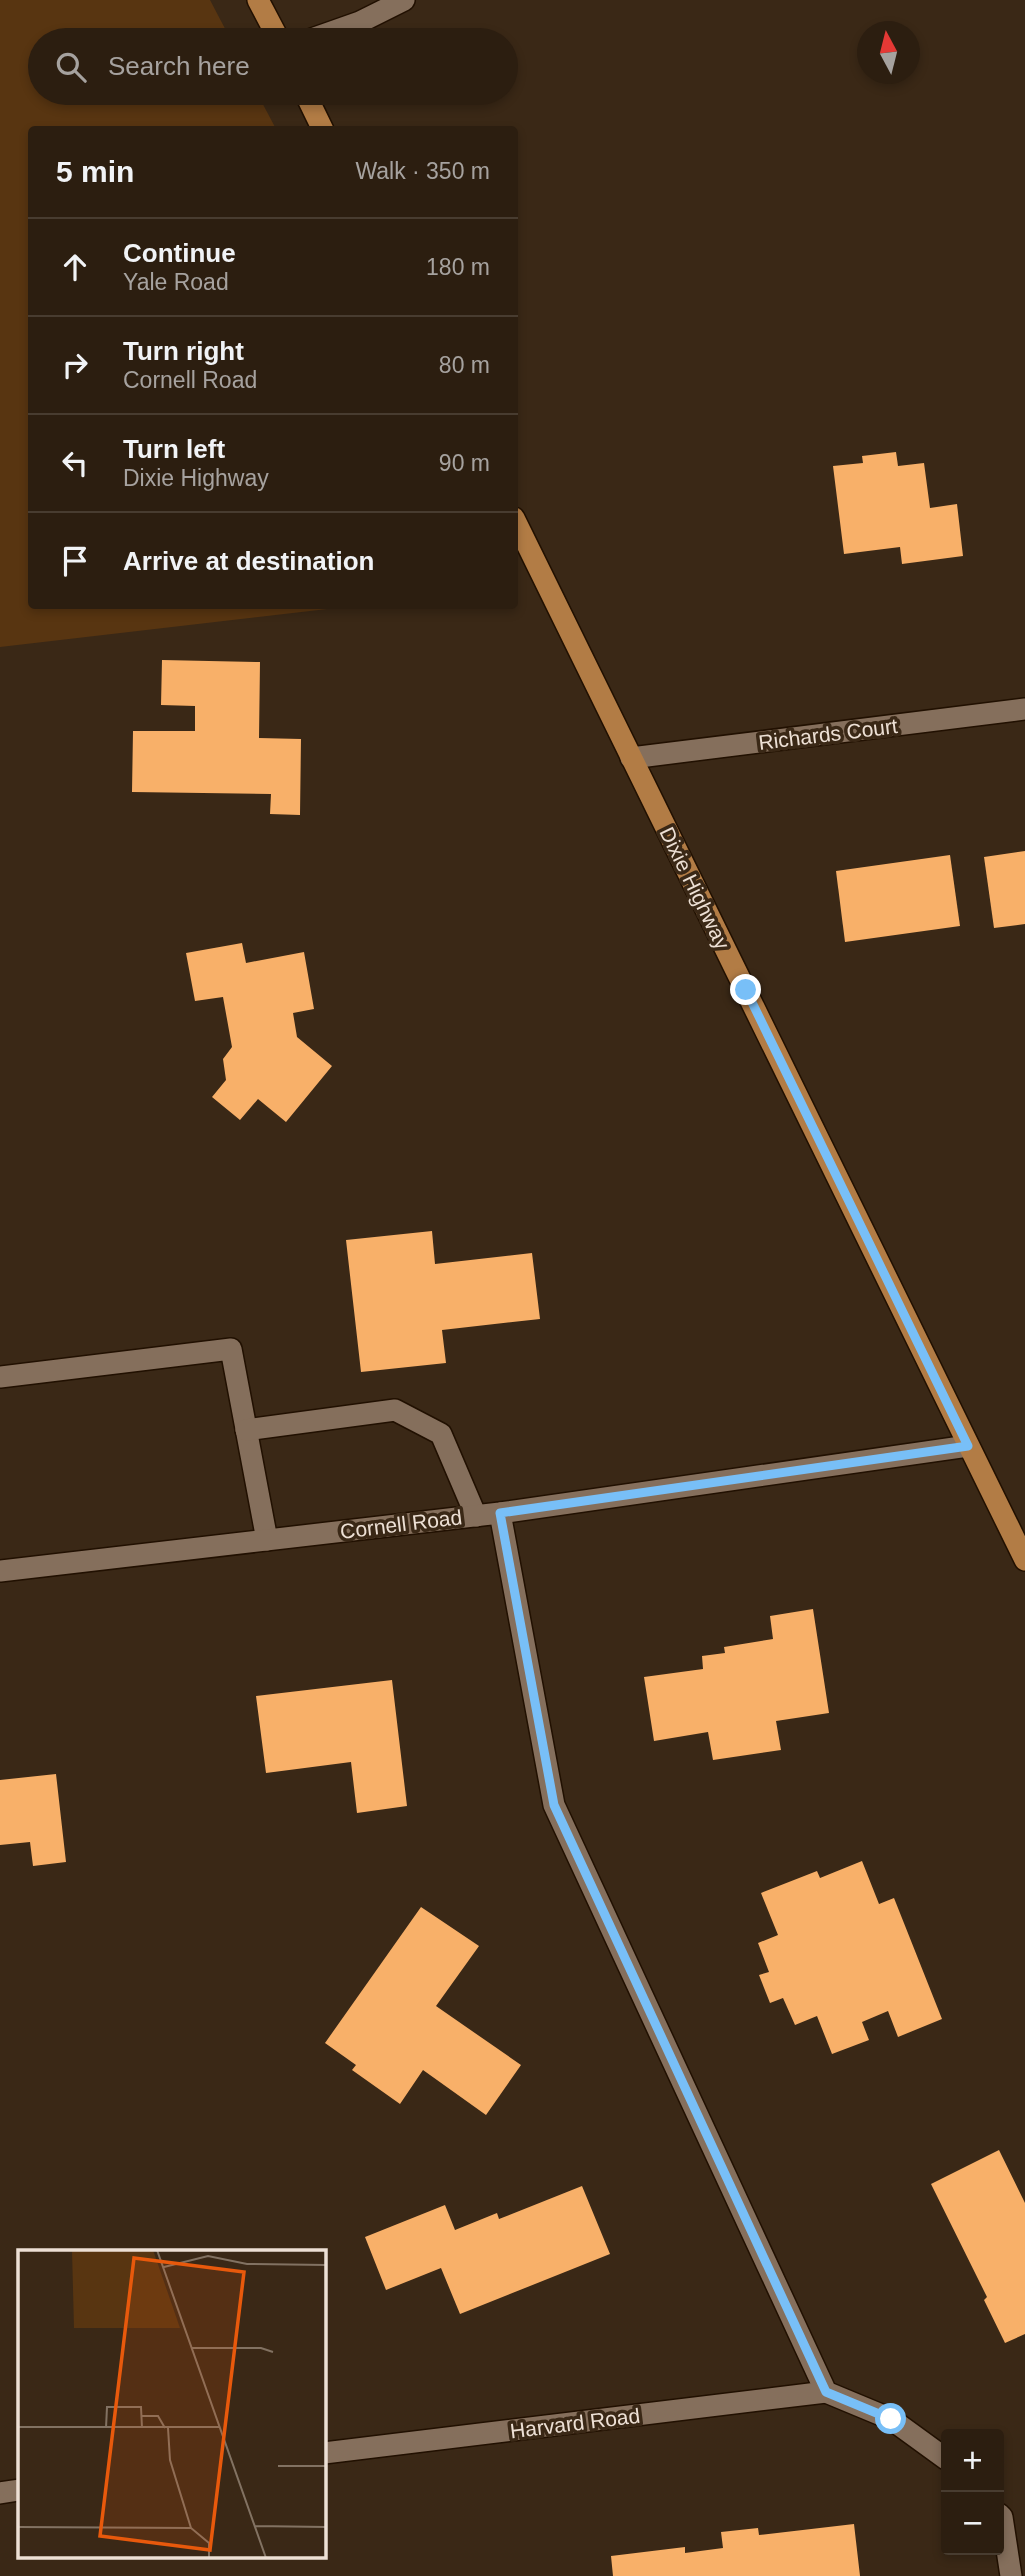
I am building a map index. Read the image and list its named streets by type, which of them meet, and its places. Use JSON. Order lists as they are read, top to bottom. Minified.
{"streets":{"main road":["Dixie Highway"],"street":["Richards Court","Cornell Road","Harvard Road"]},"crossings":[["Richards Court","Dixie Highway"],["Dixie Highway","Cornell Road"]],"north":"top","page":{"search":"Search here","heading":["5 min","Walk · 350 m"],"list":[["Continue","Yale Road","180 m"],["Turn right","Cornell Road","80 m"],["Turn left","Dixie Highway","90 m"],"Arrive at destination"],"map_buttons":["+","−"]}}
